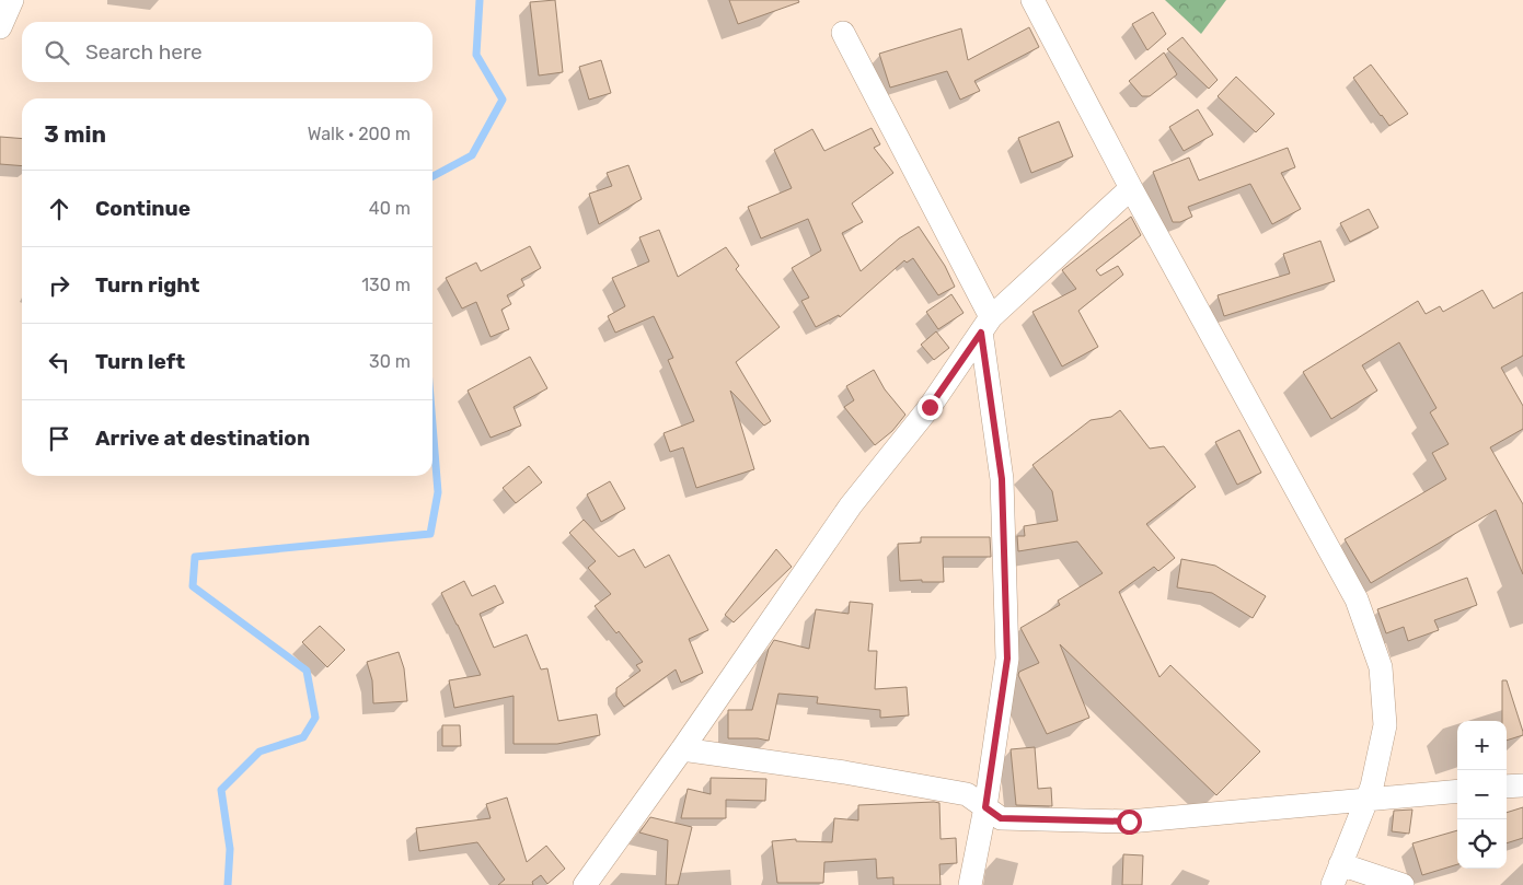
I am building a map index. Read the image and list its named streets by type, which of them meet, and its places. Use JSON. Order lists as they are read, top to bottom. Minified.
{"page":{"search":"Search here","heading":["3 min","Walk · 200 m"],"list":[["Continue","40 m"],["Turn right","130 m"],["Turn left","30 m"],"Arrive at destination"],"map_buttons":["+","−"]}}
